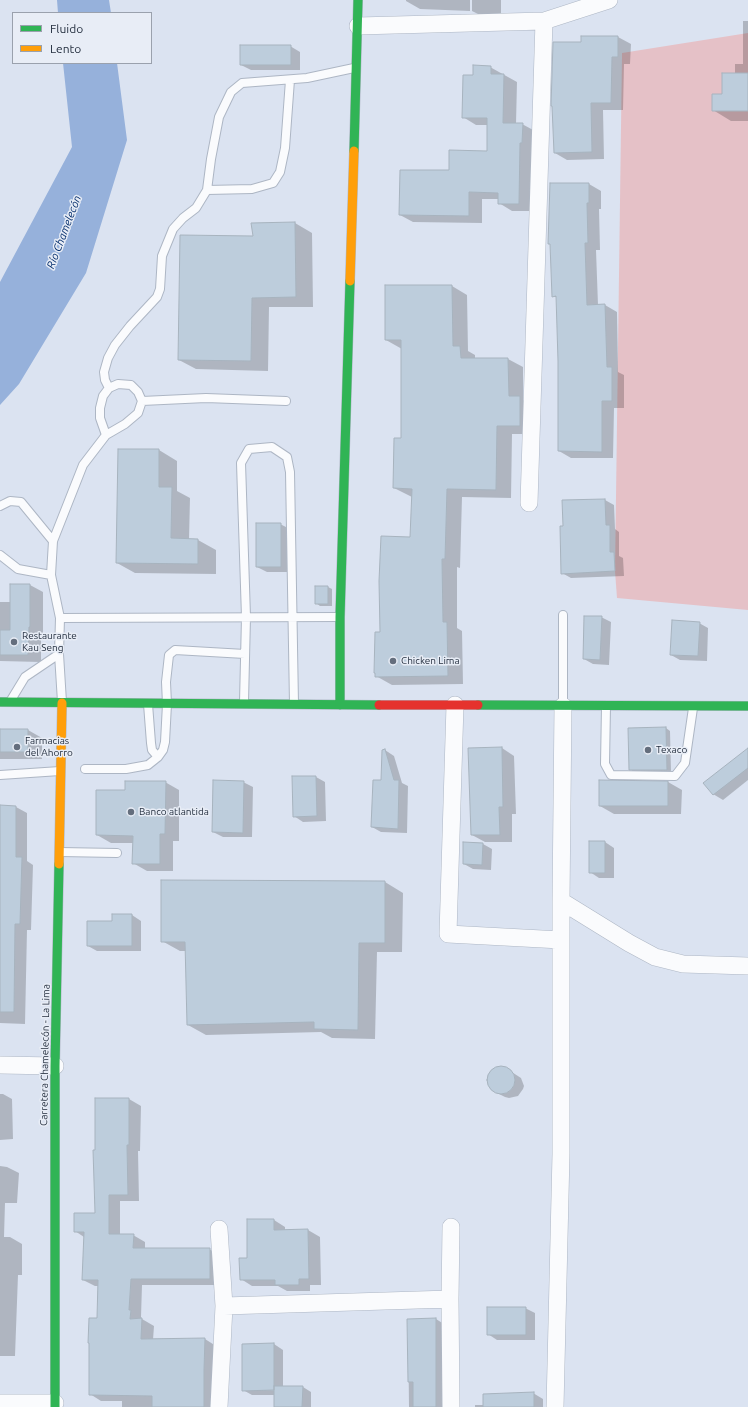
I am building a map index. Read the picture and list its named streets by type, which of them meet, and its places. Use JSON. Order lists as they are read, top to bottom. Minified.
{"streets":{"street":["Carretera Chamelecón - La Lima"]},"water":["Río Chamelecón"],"places":["Restaurante Kau Seng","Chicken Lima","Farmacias del Ahorro","Texaco","Banco atlantida"],"legend":["Fluido","Lento"]}
